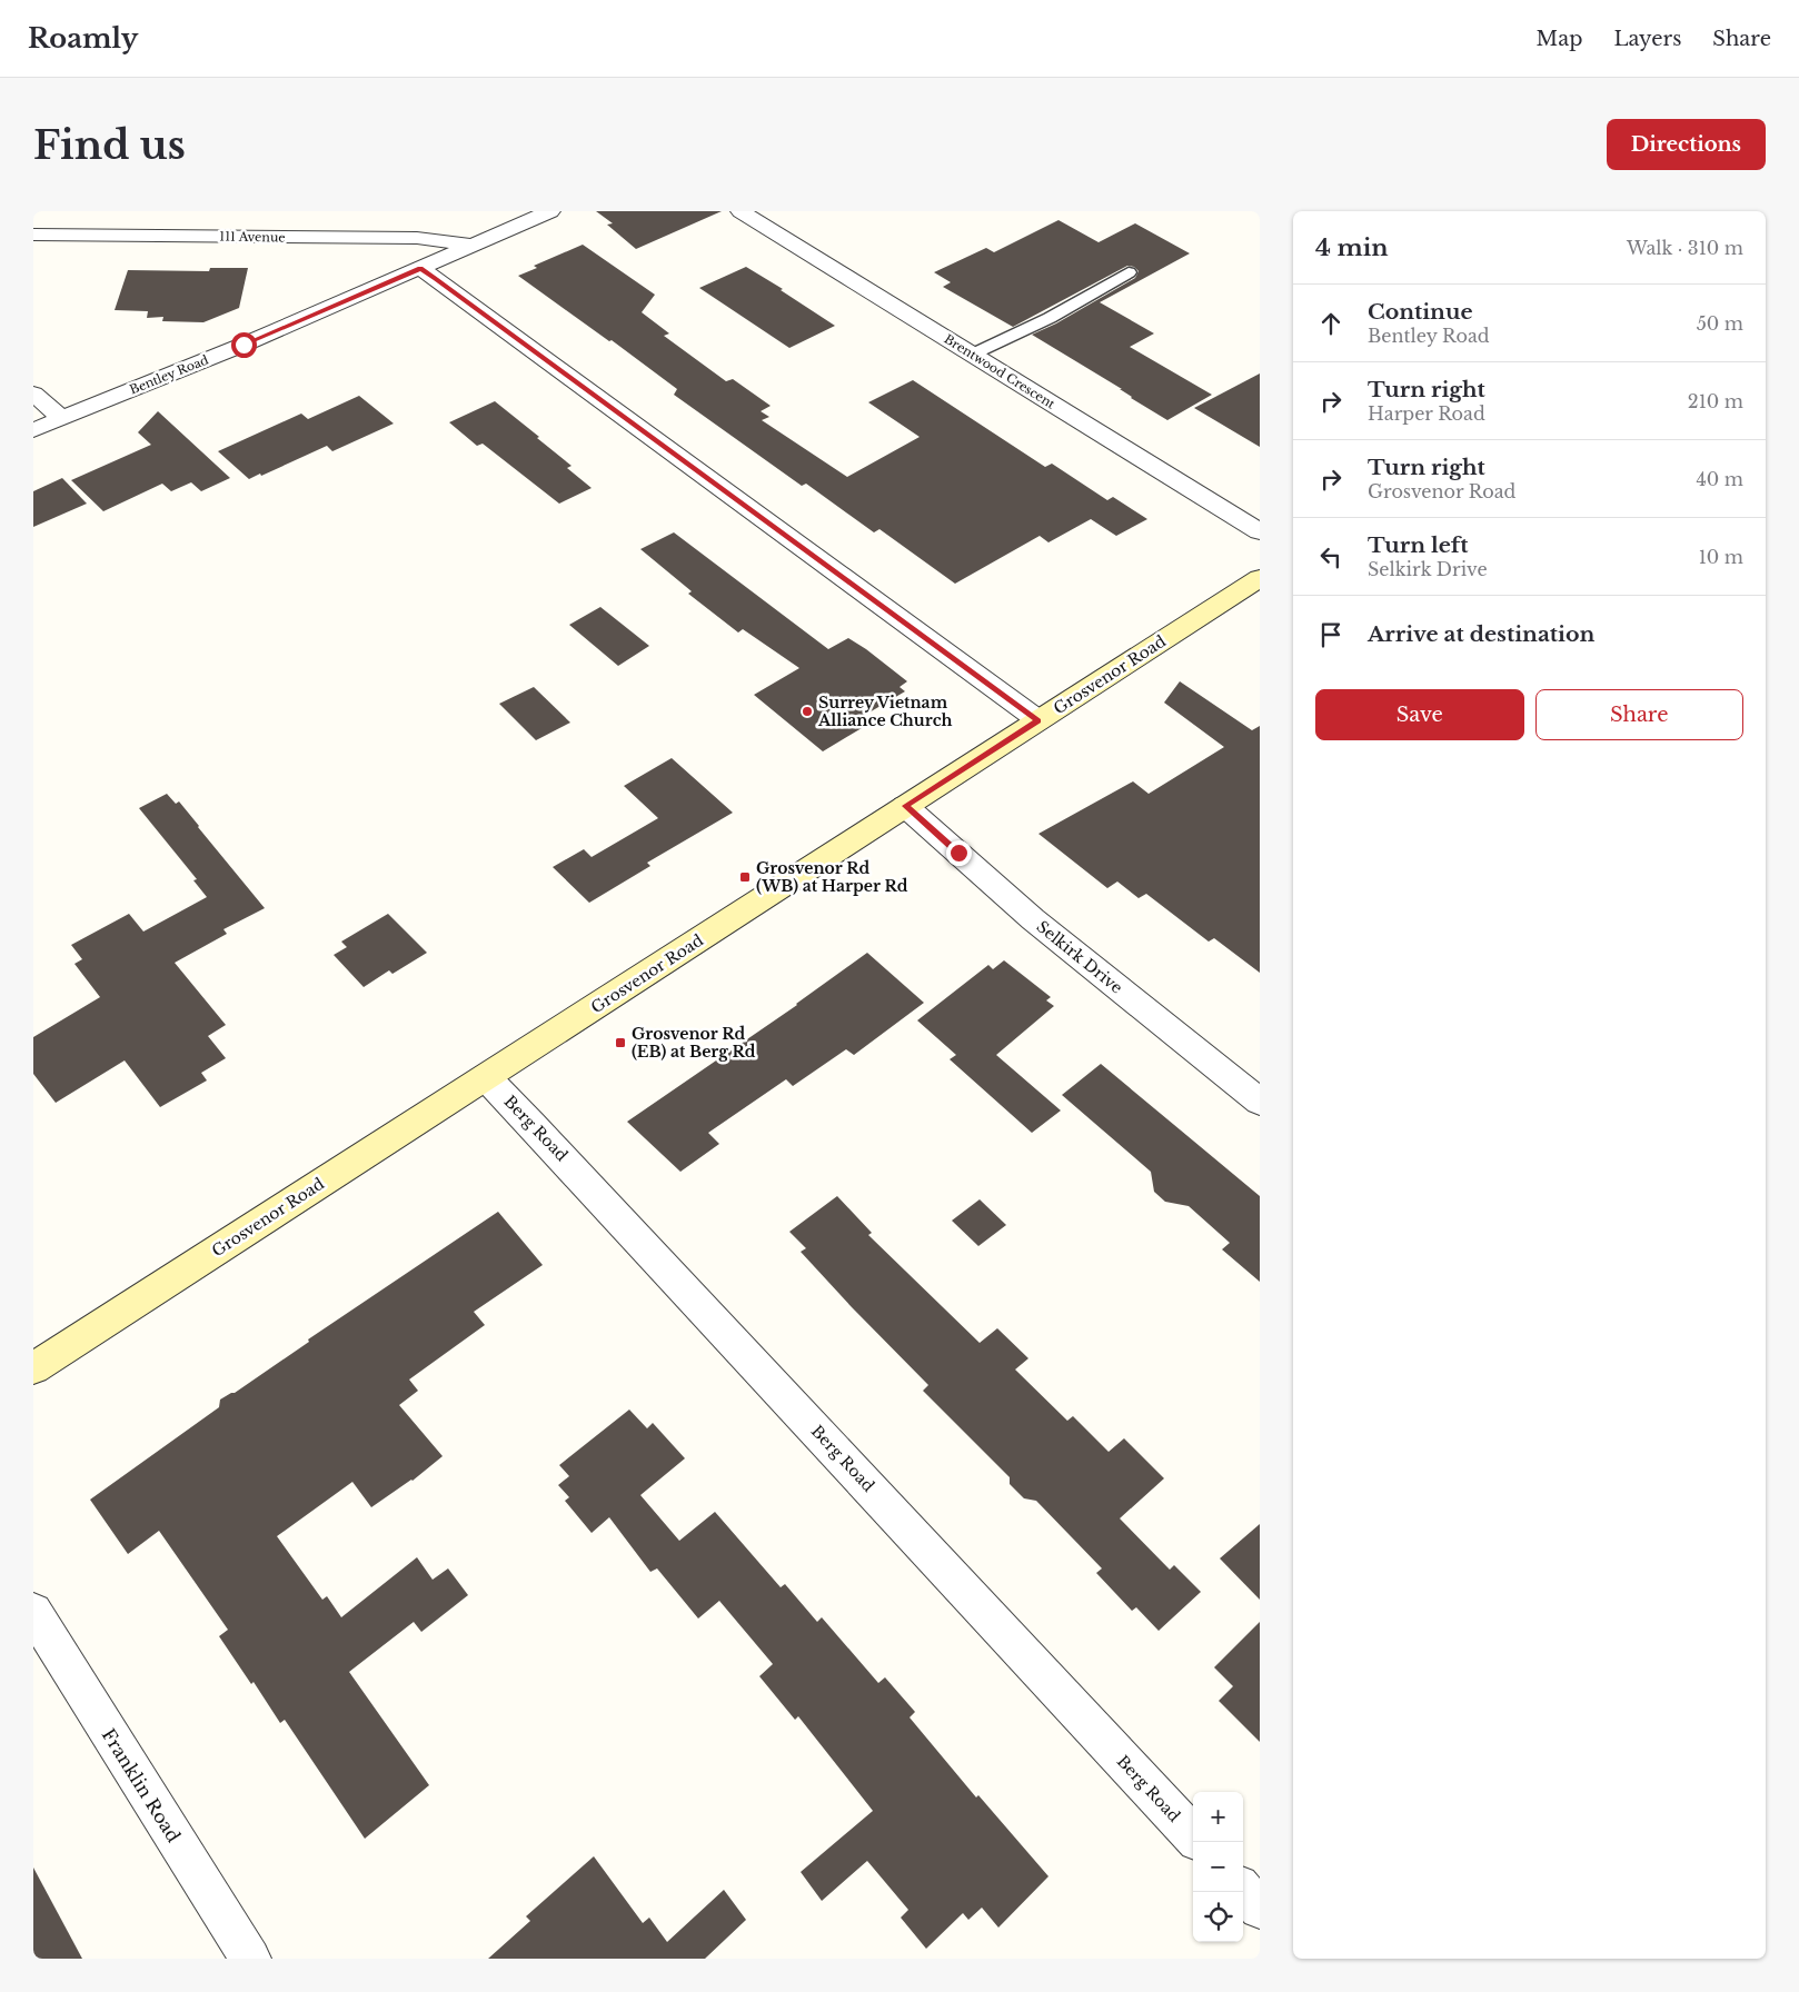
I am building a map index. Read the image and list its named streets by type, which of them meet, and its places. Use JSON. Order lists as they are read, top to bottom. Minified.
{"streets":{"street":["111 Avenue","Brentwood Crescent","Bentley Road","Grosvenor Road","Selkirk Drive","Berg Road","Franklin Road"]},"crossings":[["111 Avenue","Bentley Road"],["Grosvenor Road","Selkirk Drive"],["Grosvenor Road","Berg Road"]],"places":{"other":["Surrey Vietnam Alliance Church"],"transit":["Grosvenor Rd (WB) at Harper Rd","Grosvenor Rd (EB) at Berg Rd"]},"page":{"header":"Roamly","nav":["Map","Layers","Share"],"buttons":["Directions",["Save","Share"]],"title":"Find us","heading":["4 min","Walk · 310 m"],"list":[["Continue","Bentley Road","50 m"],["Turn right","Harper Road","210 m"],["Turn right","Grosvenor Road","40 m"],["Turn left","Selkirk Drive","10 m"],"Arrive at destination"],"map_buttons":["+","−"]}}
